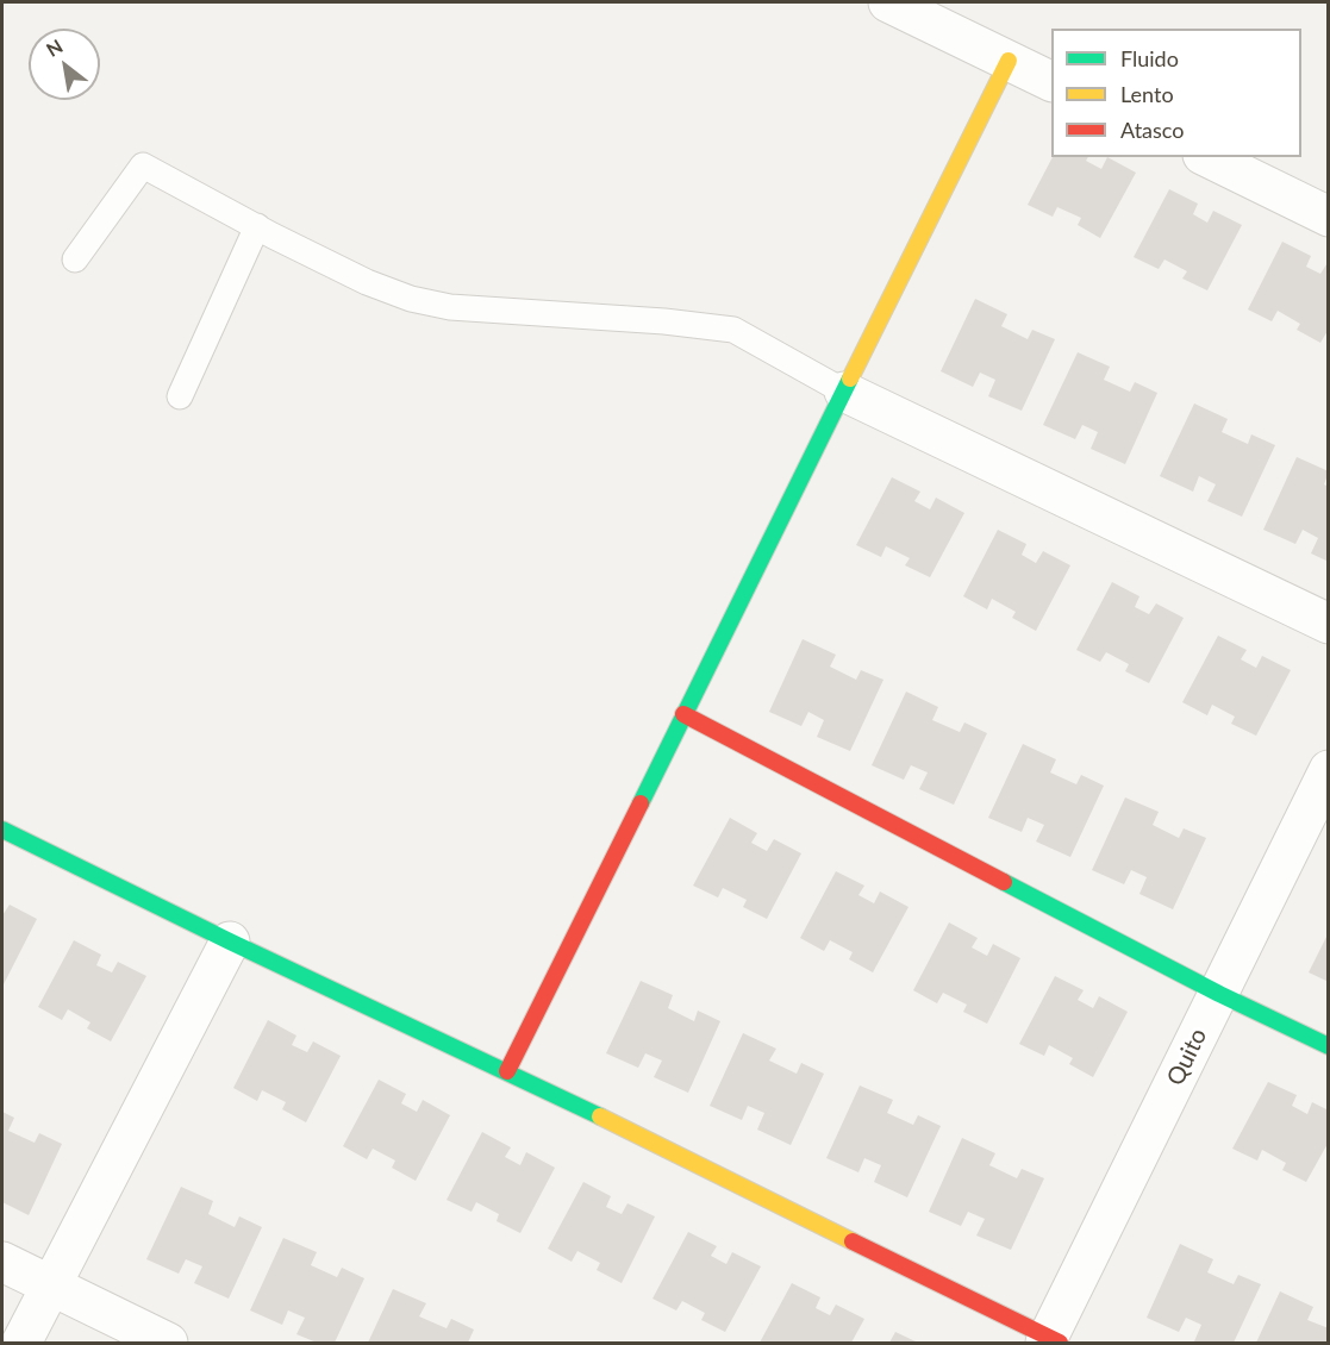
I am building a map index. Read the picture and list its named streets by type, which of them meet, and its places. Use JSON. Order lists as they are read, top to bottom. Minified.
{"streets":{"street":["Quito"]},"legend":["Fluido","Lento","Atasco"],"north":"top left"}
